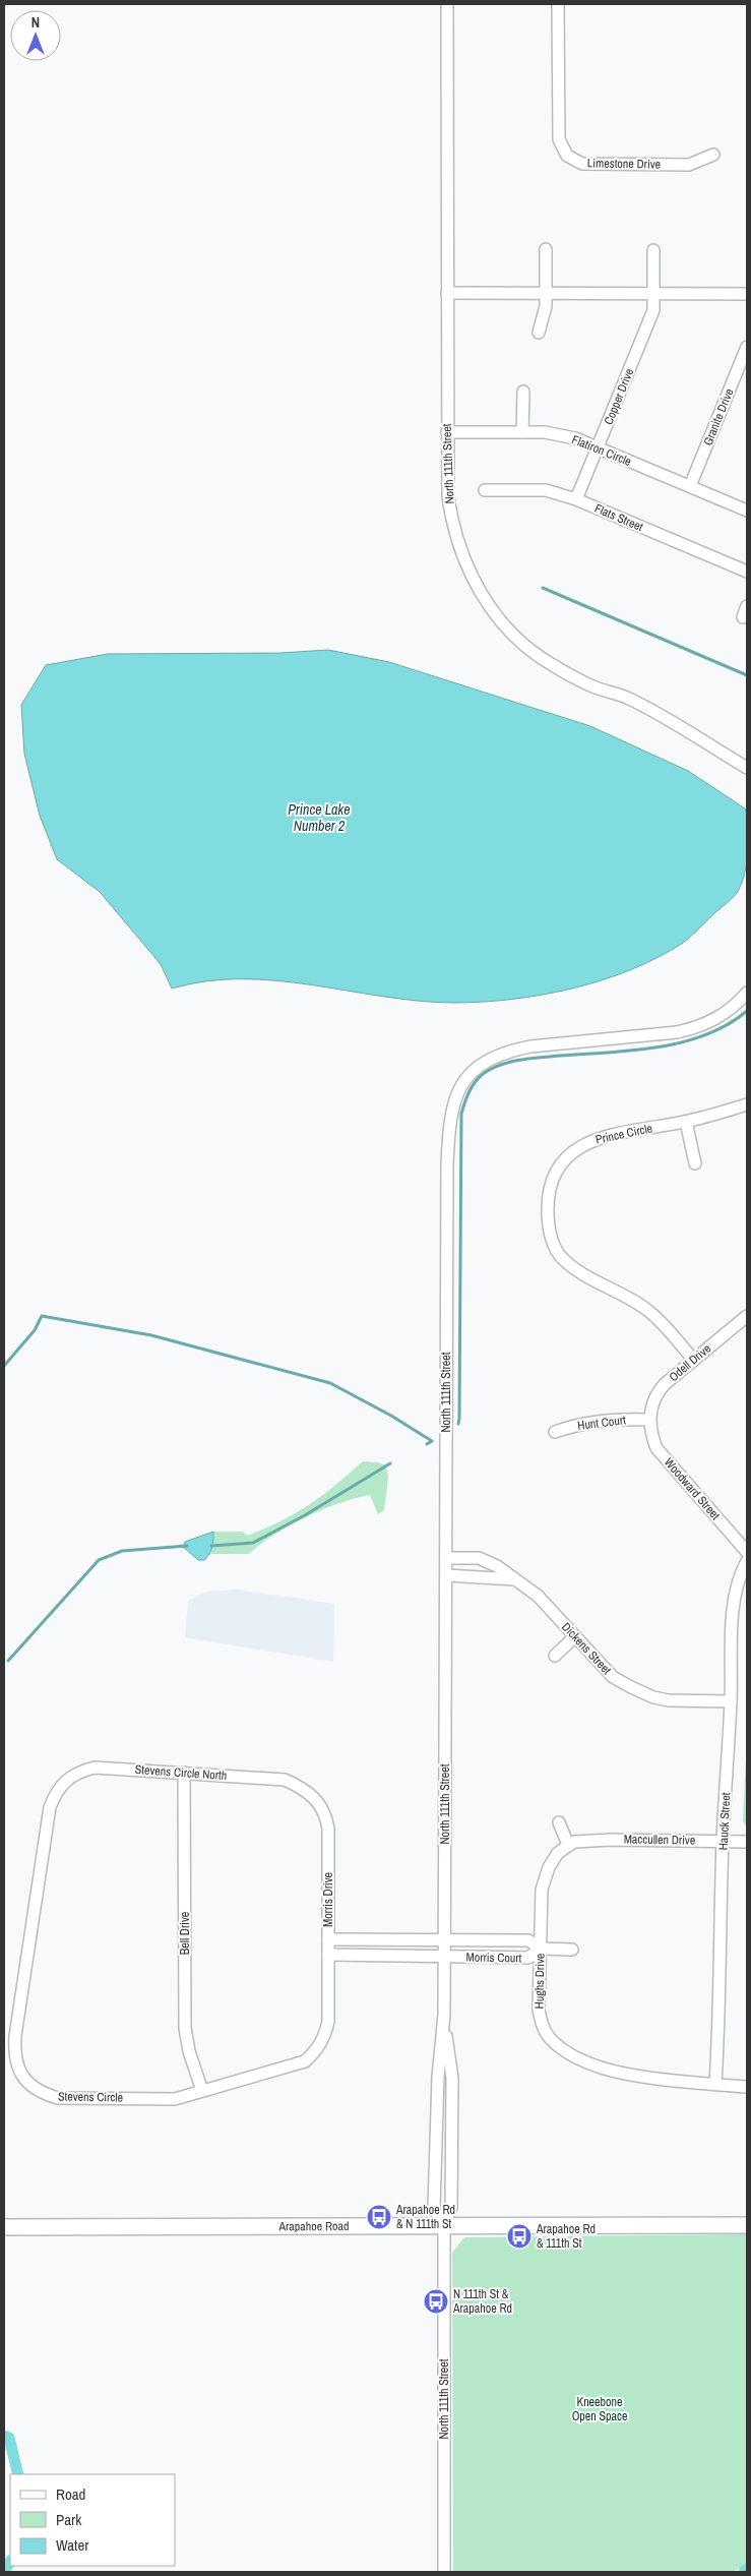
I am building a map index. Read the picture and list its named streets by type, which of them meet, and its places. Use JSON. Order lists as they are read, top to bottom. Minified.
{"streets":{"main road":["Arapahoe Road"],"street":["Limestone Drive","Copper Drive","Granite Drive","Flatiron Circle","North 111th Street","Flats Street","Prince Circle","Odell Drive","Hunt Court","Woodward Street","Dickens Street","Stevens Circle North","Hauck Street","Maccullen Drive","Morris Drive","Bell Drive","Morris Court","Hughs Drive","Stevens Circle"]},"crossings":[["Copper Drive","Flatiron Circle"],["Copper Drive","Flats Street"],["Granite Drive","Flatiron Circle"],["Flatiron Circle","North 111th Street"],["North 111th Street","Dickens Street"],["North 111th Street","Morris Drive"],["North 111th Street","Morris Court"],["North 111th Street","Arapahoe Road"],["Prince Circle","Odell Drive"],["Odell Drive","Hunt Court"],["Odell Drive","Woodward Street"],["Hunt Court","Woodward Street"],["Dickens Street","Hauck Street"],["Stevens Circle North","Morris Drive"],["Stevens Circle North","Bell Drive"],["Stevens Circle North","Stevens Circle"],["Hauck Street","Maccullen Drive"],["Hauck Street","Hughs Drive"],["Maccullen Drive","Hughs Drive"],["Morris Drive","Morris Court"],["Morris Drive","Stevens Circle"],["Bell Drive","Stevens Circle"],["Morris Court","Hughs Drive"]],"water":["Prince Lake Number 2"],"parks":["Kneebone Open Space"],"places":{"bus stop":["Arapahoe Rd & N 111th St","Arapahoe Rd & 111th St","N 111th St & Arapahoe Rd"]},"legend":["Road","Park","Water"],"north":"top"}
